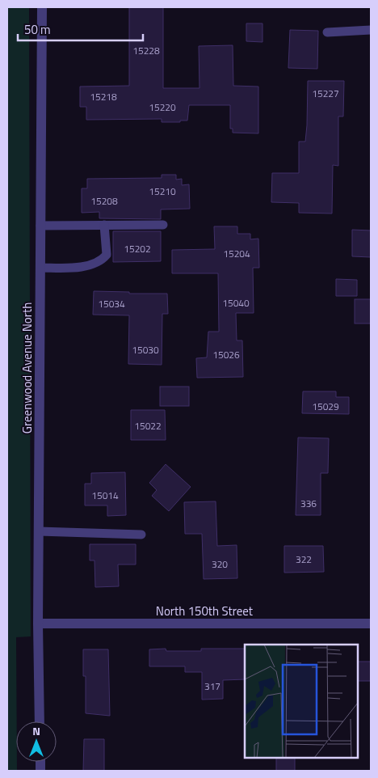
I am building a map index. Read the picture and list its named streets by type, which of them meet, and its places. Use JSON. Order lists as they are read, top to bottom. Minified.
{"streets":{"street":["Greenwood Avenue North","North 150th Street"]},"crossings":[["Greenwood Avenue North","North 150th Street"]],"house_numbers":["15228","15227","15218","15220","15210","15208","15202","15204","15040","15034","15030","15026","15029","15022","15014","336","322","320","317"],"scale_bar":"50 m","north":"top"}
